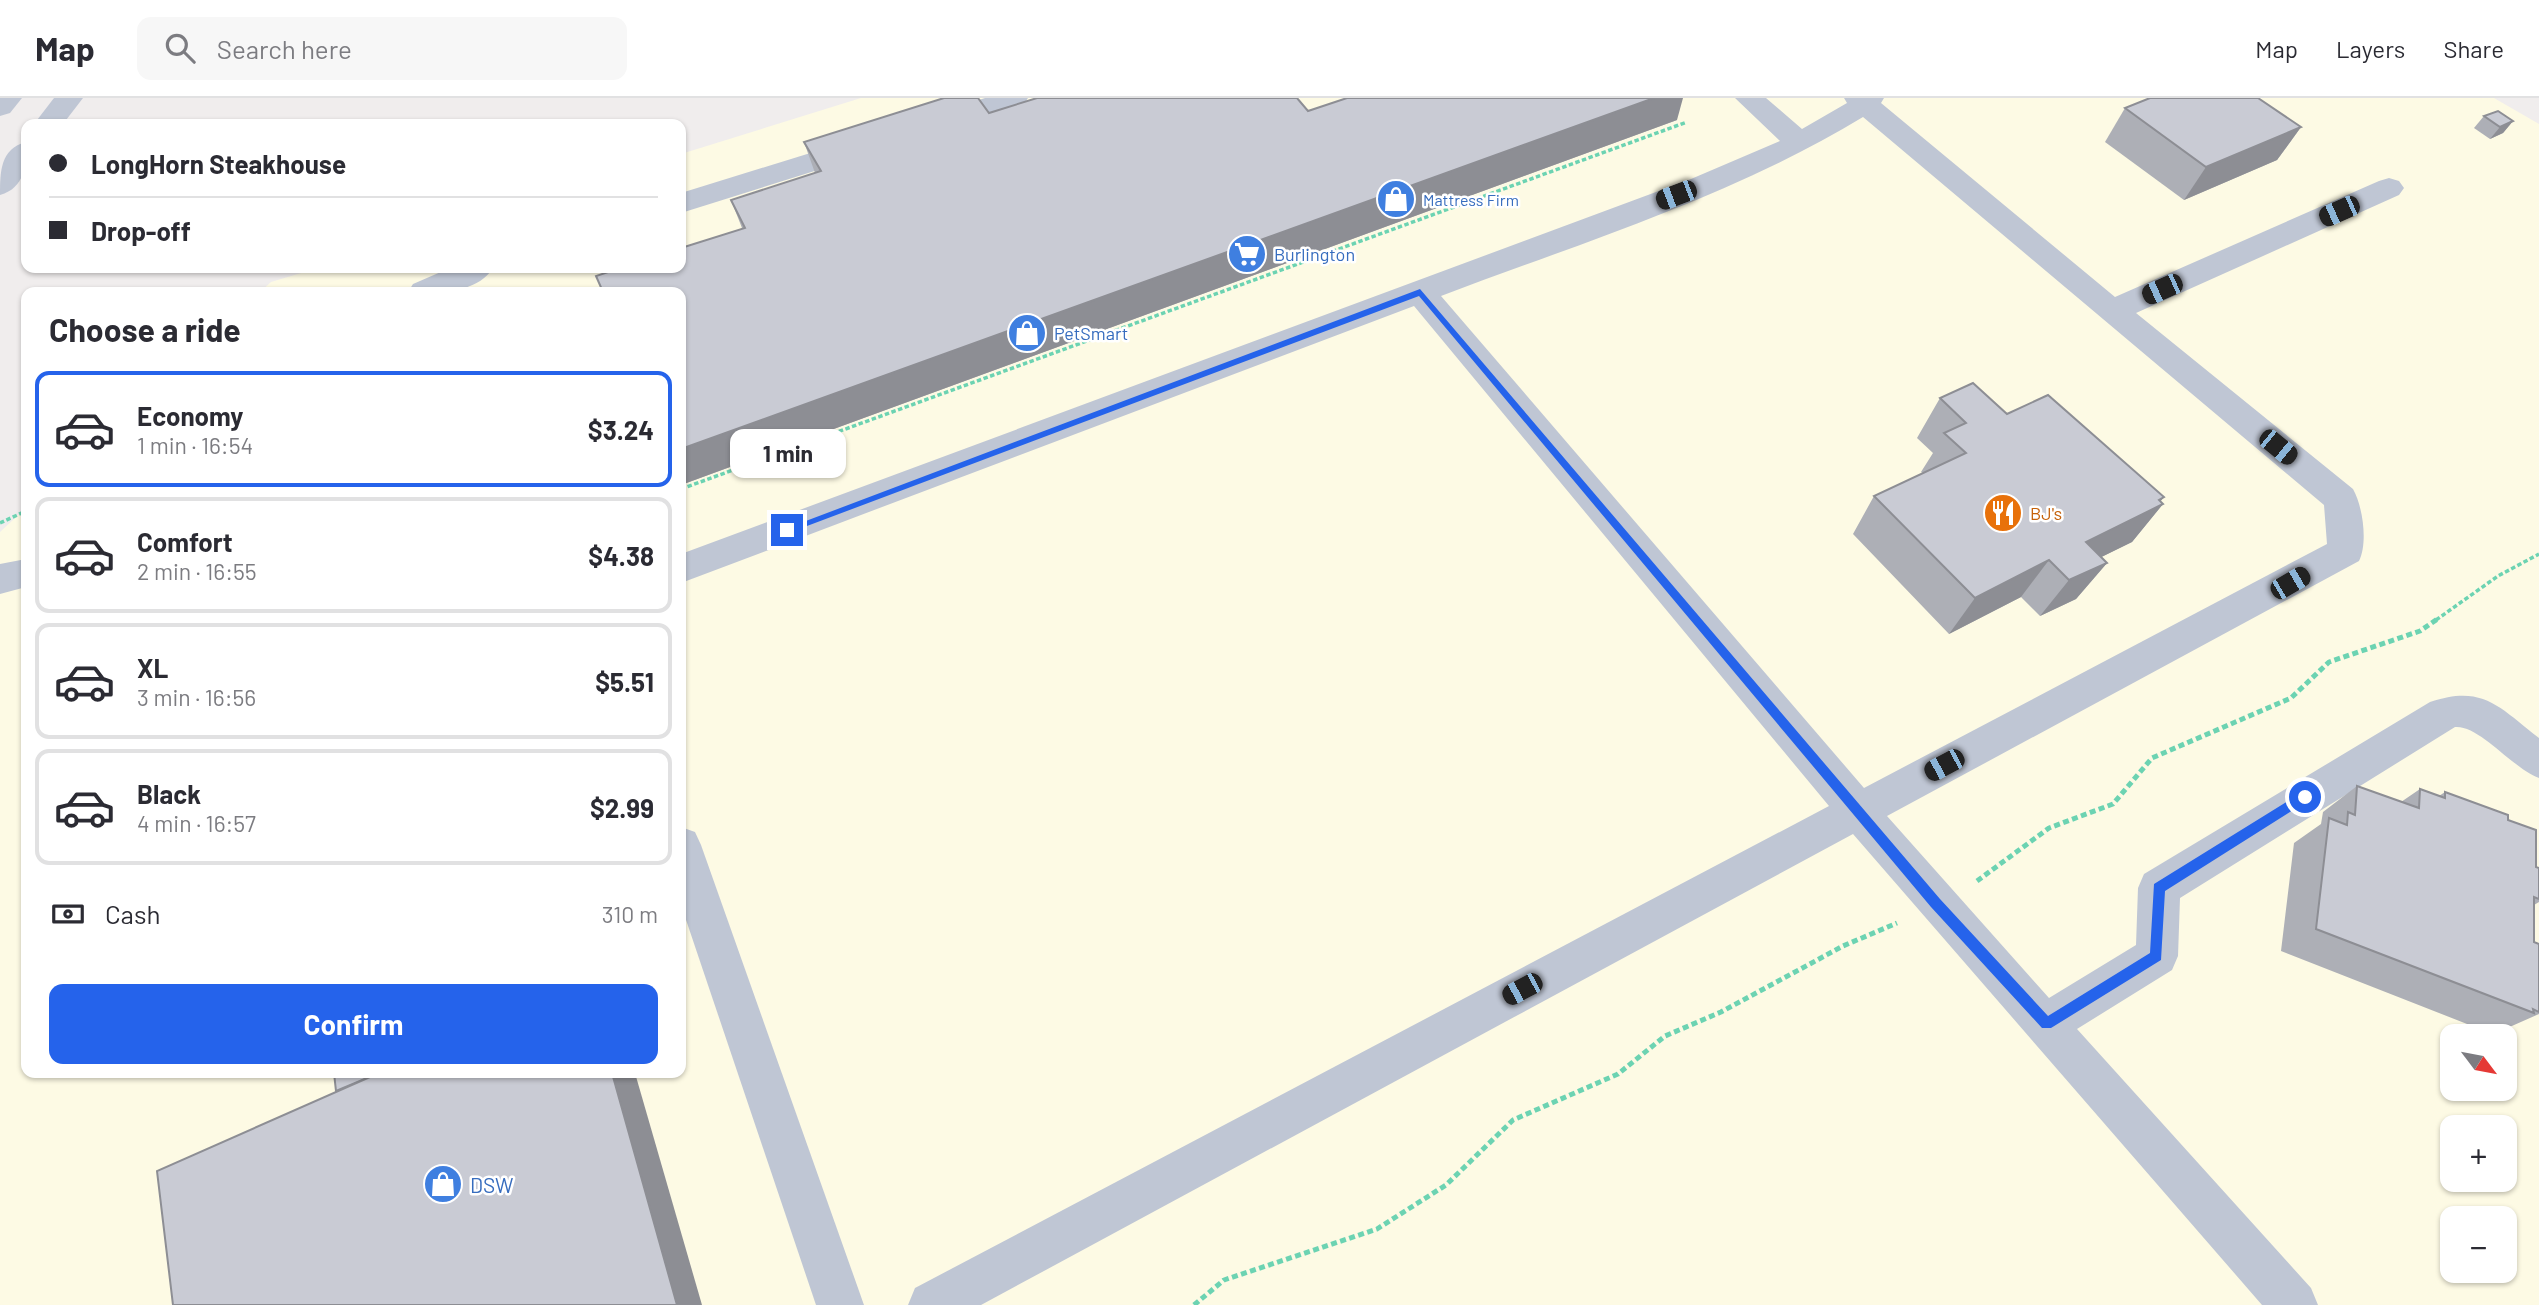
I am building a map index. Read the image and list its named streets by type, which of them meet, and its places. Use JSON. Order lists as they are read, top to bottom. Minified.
{"places":{"shop":["Mattress Firm","PetSmart","DSW"],"supermarket":["Burlington"],"restaurant":["BJ's"]},"north":"bottom right","page":{"header":"Map","search":"Search here","nav":["Map","Layers","Share"],"banner":["LongHorn Steakhouse","Drop-off"],"heading":"Choose a ride","list":[{"name":"Economy","note":"1 min · 16:54","value":"$3.24"},{"name":"Comfort","note":"2 min · 16:55","value":"$4.38"},{"name":"XL","note":"3 min · 16:56","value":"$5.51"},{"name":"Black","note":"4 min · 16:57","value":"$2.99"}],"bubble":"1 min","pay":["Cash","310 m"],"buttons":"Confirm","map_buttons":["+","−"]}}
